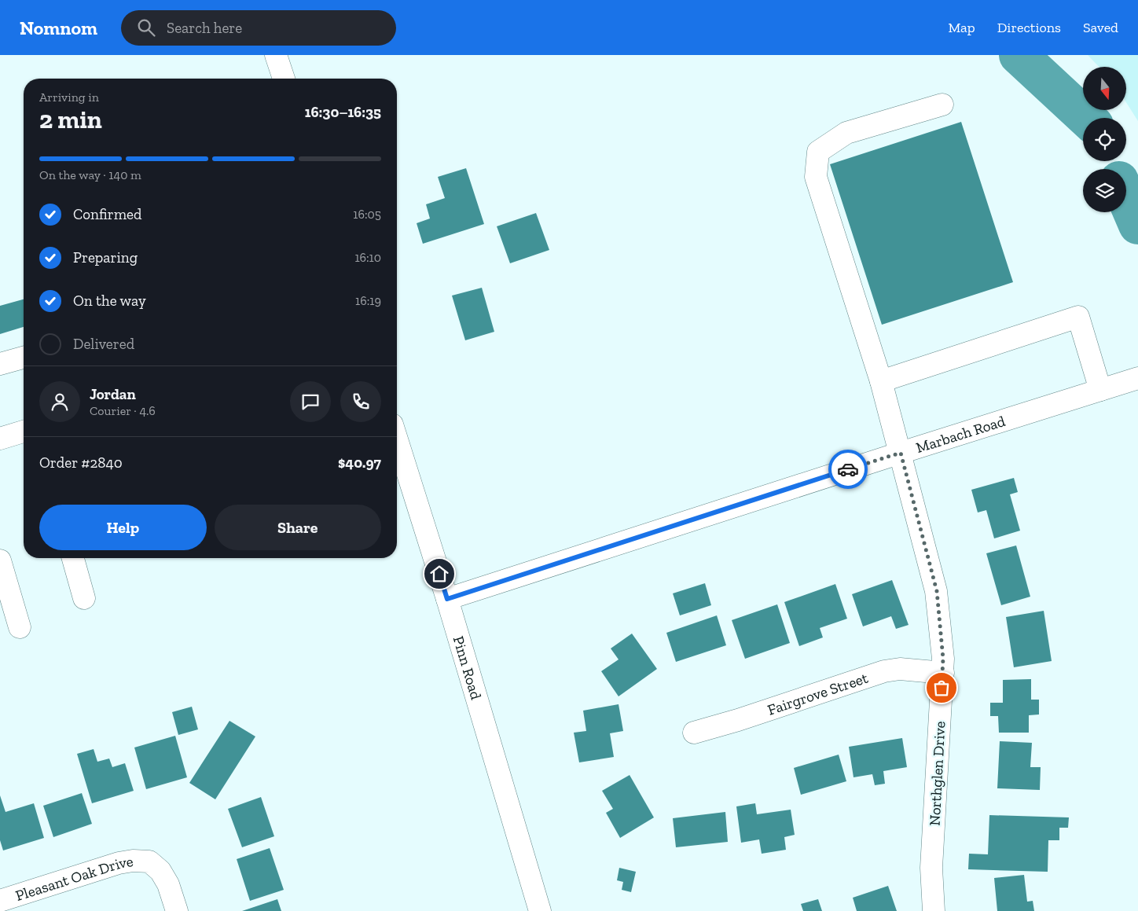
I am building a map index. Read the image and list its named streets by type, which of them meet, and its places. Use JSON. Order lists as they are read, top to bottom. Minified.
{"streets":{"street":["Marbach Road","Pinn Road","Fairgrove Street","Northglen Drive","Pleasant Oak Drive"]},"crossings":[["Marbach Road","Pinn Road"],["Marbach Road","Northglen Drive"],["Fairgrove Street","Northglen Drive"]],"north":"bottom","page":{"header":"Nomnom","search":"Search here","nav":["Map","Directions","Saved"],"heading":["2 min","Arriving in","16:30–16:35"],"panel":["Jordan","Courier · 4.6","Order #2840","$40.97"],"bar":"On the way · 140 m","list":[["Confirmed","16:05"],["Preparing","16:10"],["On the way","16:19"],"Delivered"],"buttons":["Help","Share"]}}
